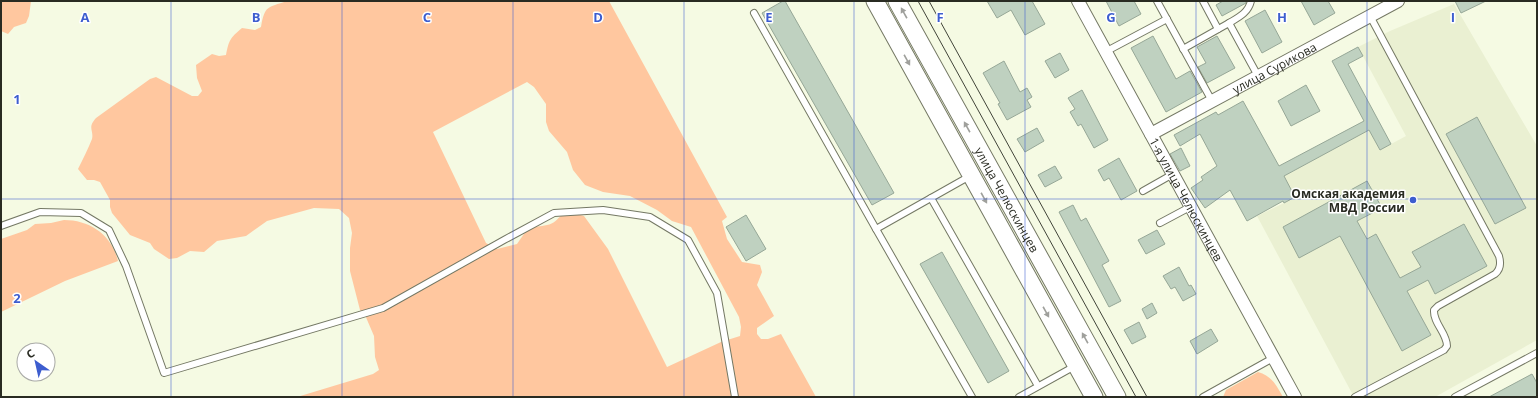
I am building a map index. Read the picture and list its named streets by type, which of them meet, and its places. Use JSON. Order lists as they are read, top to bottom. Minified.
{"streets":{"main road":["улица Челюскинцев"],"street":["улица Сурикова","1-я улица Челюскинцев"]},"crossings":[["улица Сурикова","1-я улица Челюскинцев"]],"places":["Омская академия МВД России"],"north":"top left","grid":{"columns":["A","B","C","D","E","F","G","H","I"],"rows":["1","2"]}}
